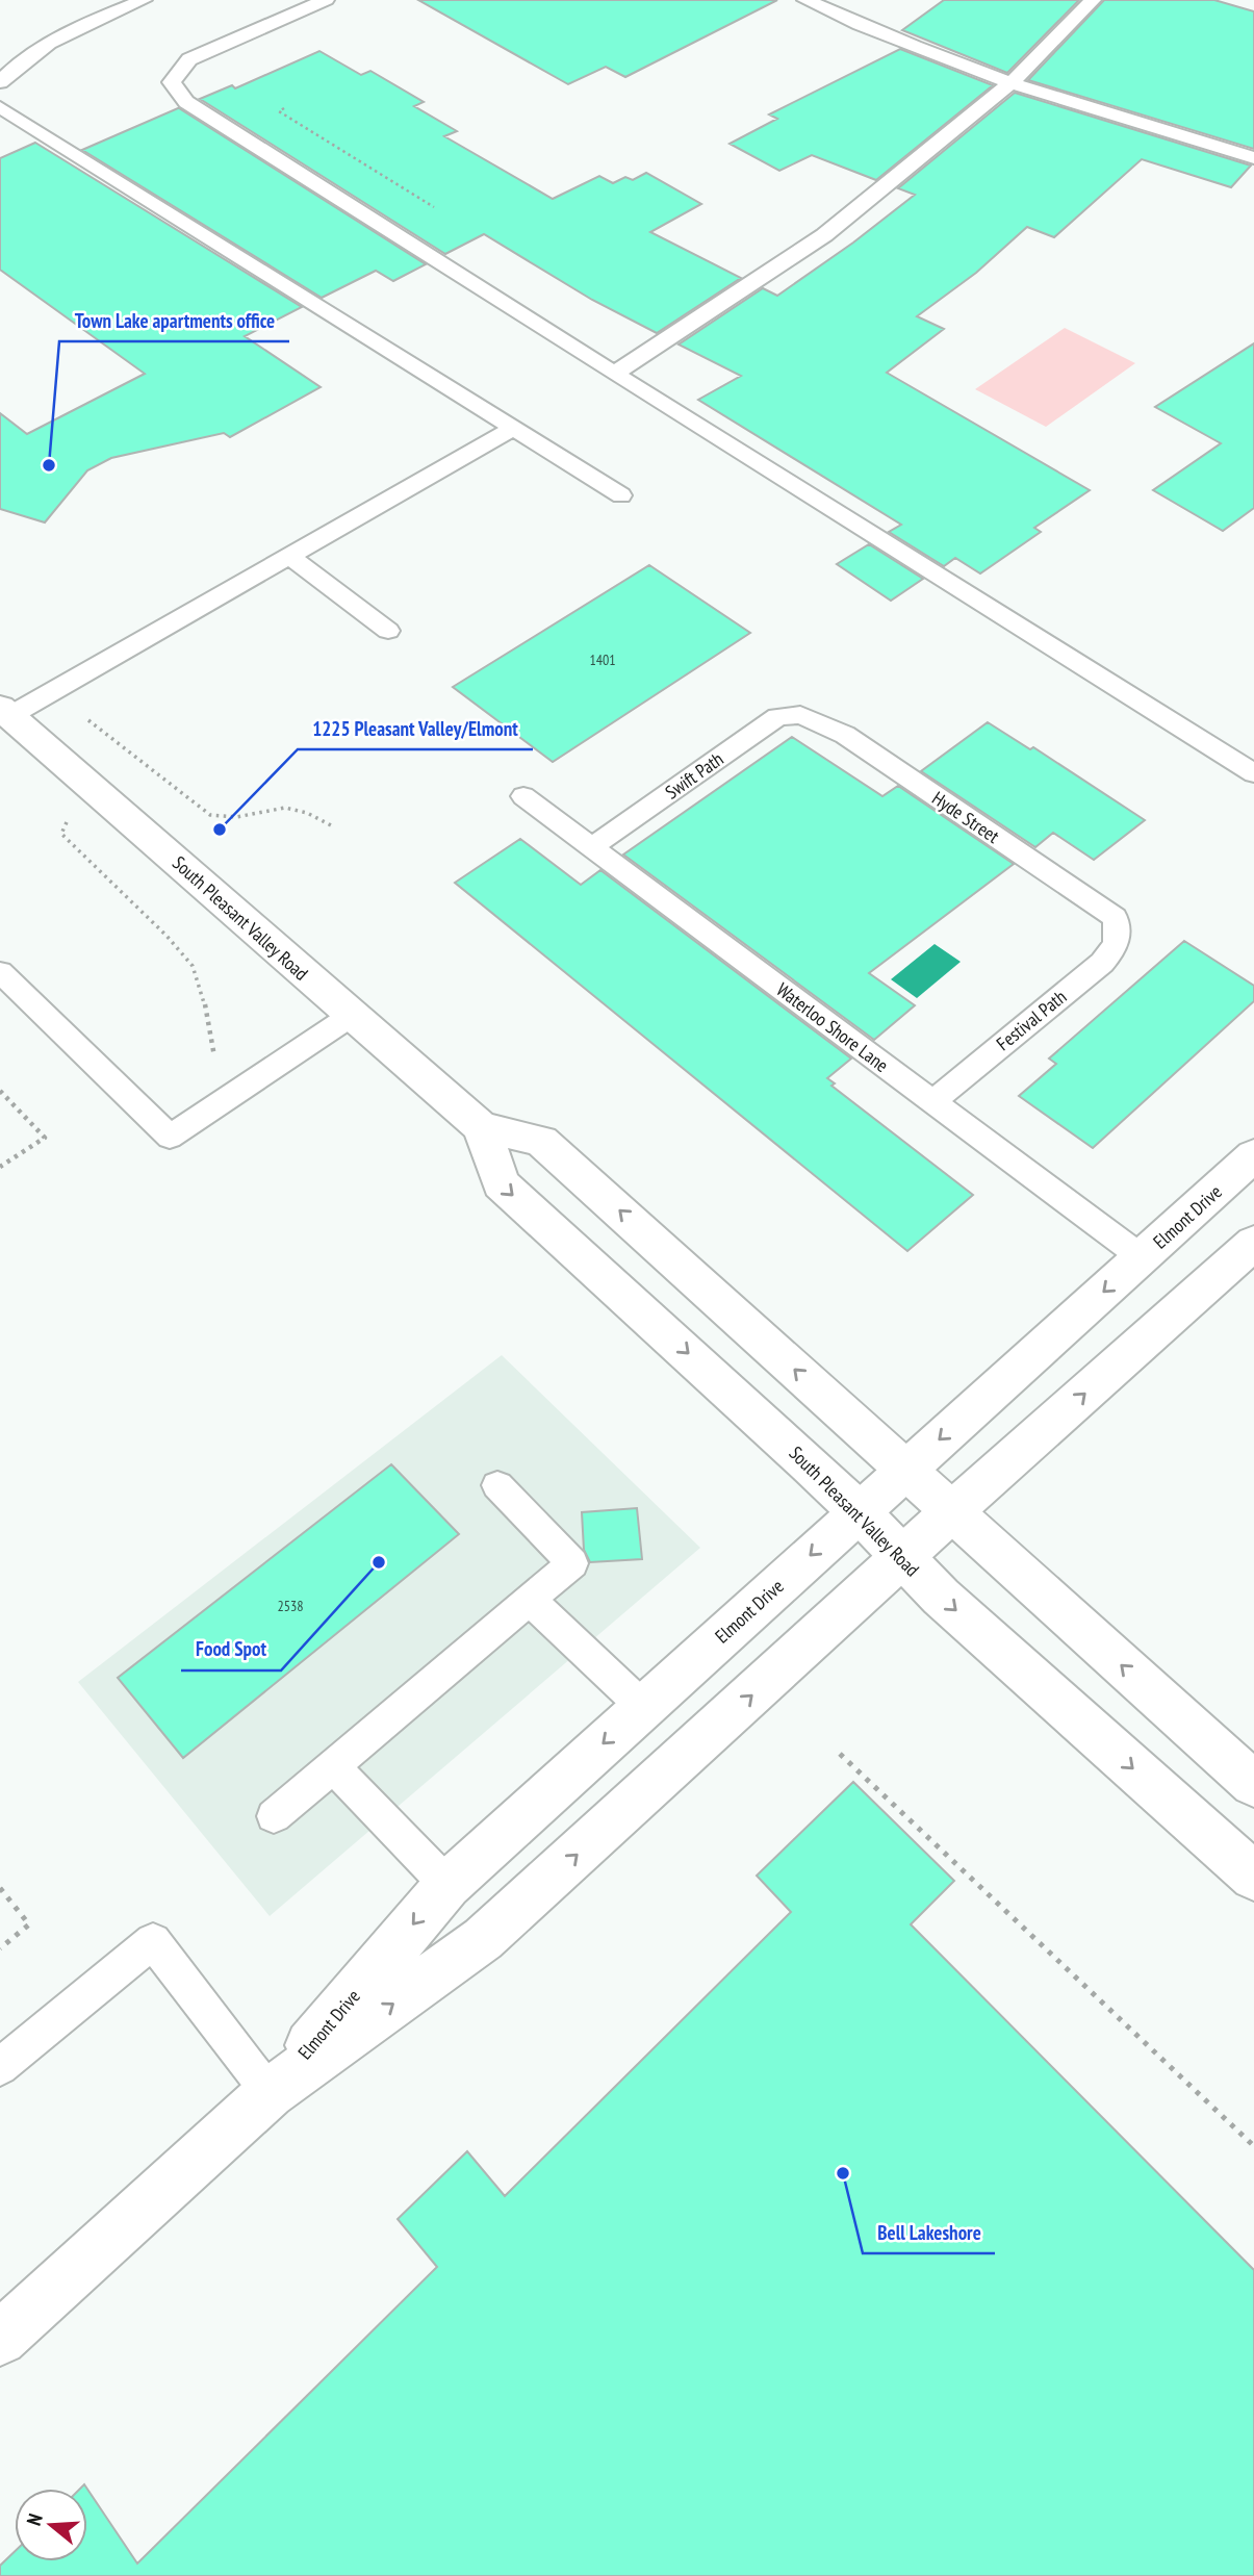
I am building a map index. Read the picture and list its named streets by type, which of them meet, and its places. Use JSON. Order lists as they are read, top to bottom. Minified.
{"streets":{"main road":["South Pleasant Valley Road","Elmont Drive"],"lane":["Swift Path","Hyde Street","Festival Path","Waterloo Shore Lane"]},"crossings":[["Swift Path","Hyde Street"],["Swift Path","Waterloo Shore Lane"],["Hyde Street","Festival Path"],["South Pleasant Valley Road","Elmont Drive"],["Festival Path","Waterloo Shore Lane"],["Waterloo Shore Lane","Elmont Drive"]],"places":["Town Lake apartments office","1225 Pleasant Valley/Elmont","Food Spot","Bell Lakeshore"],"house_numbers":["1401","2538"],"north":"left"}
